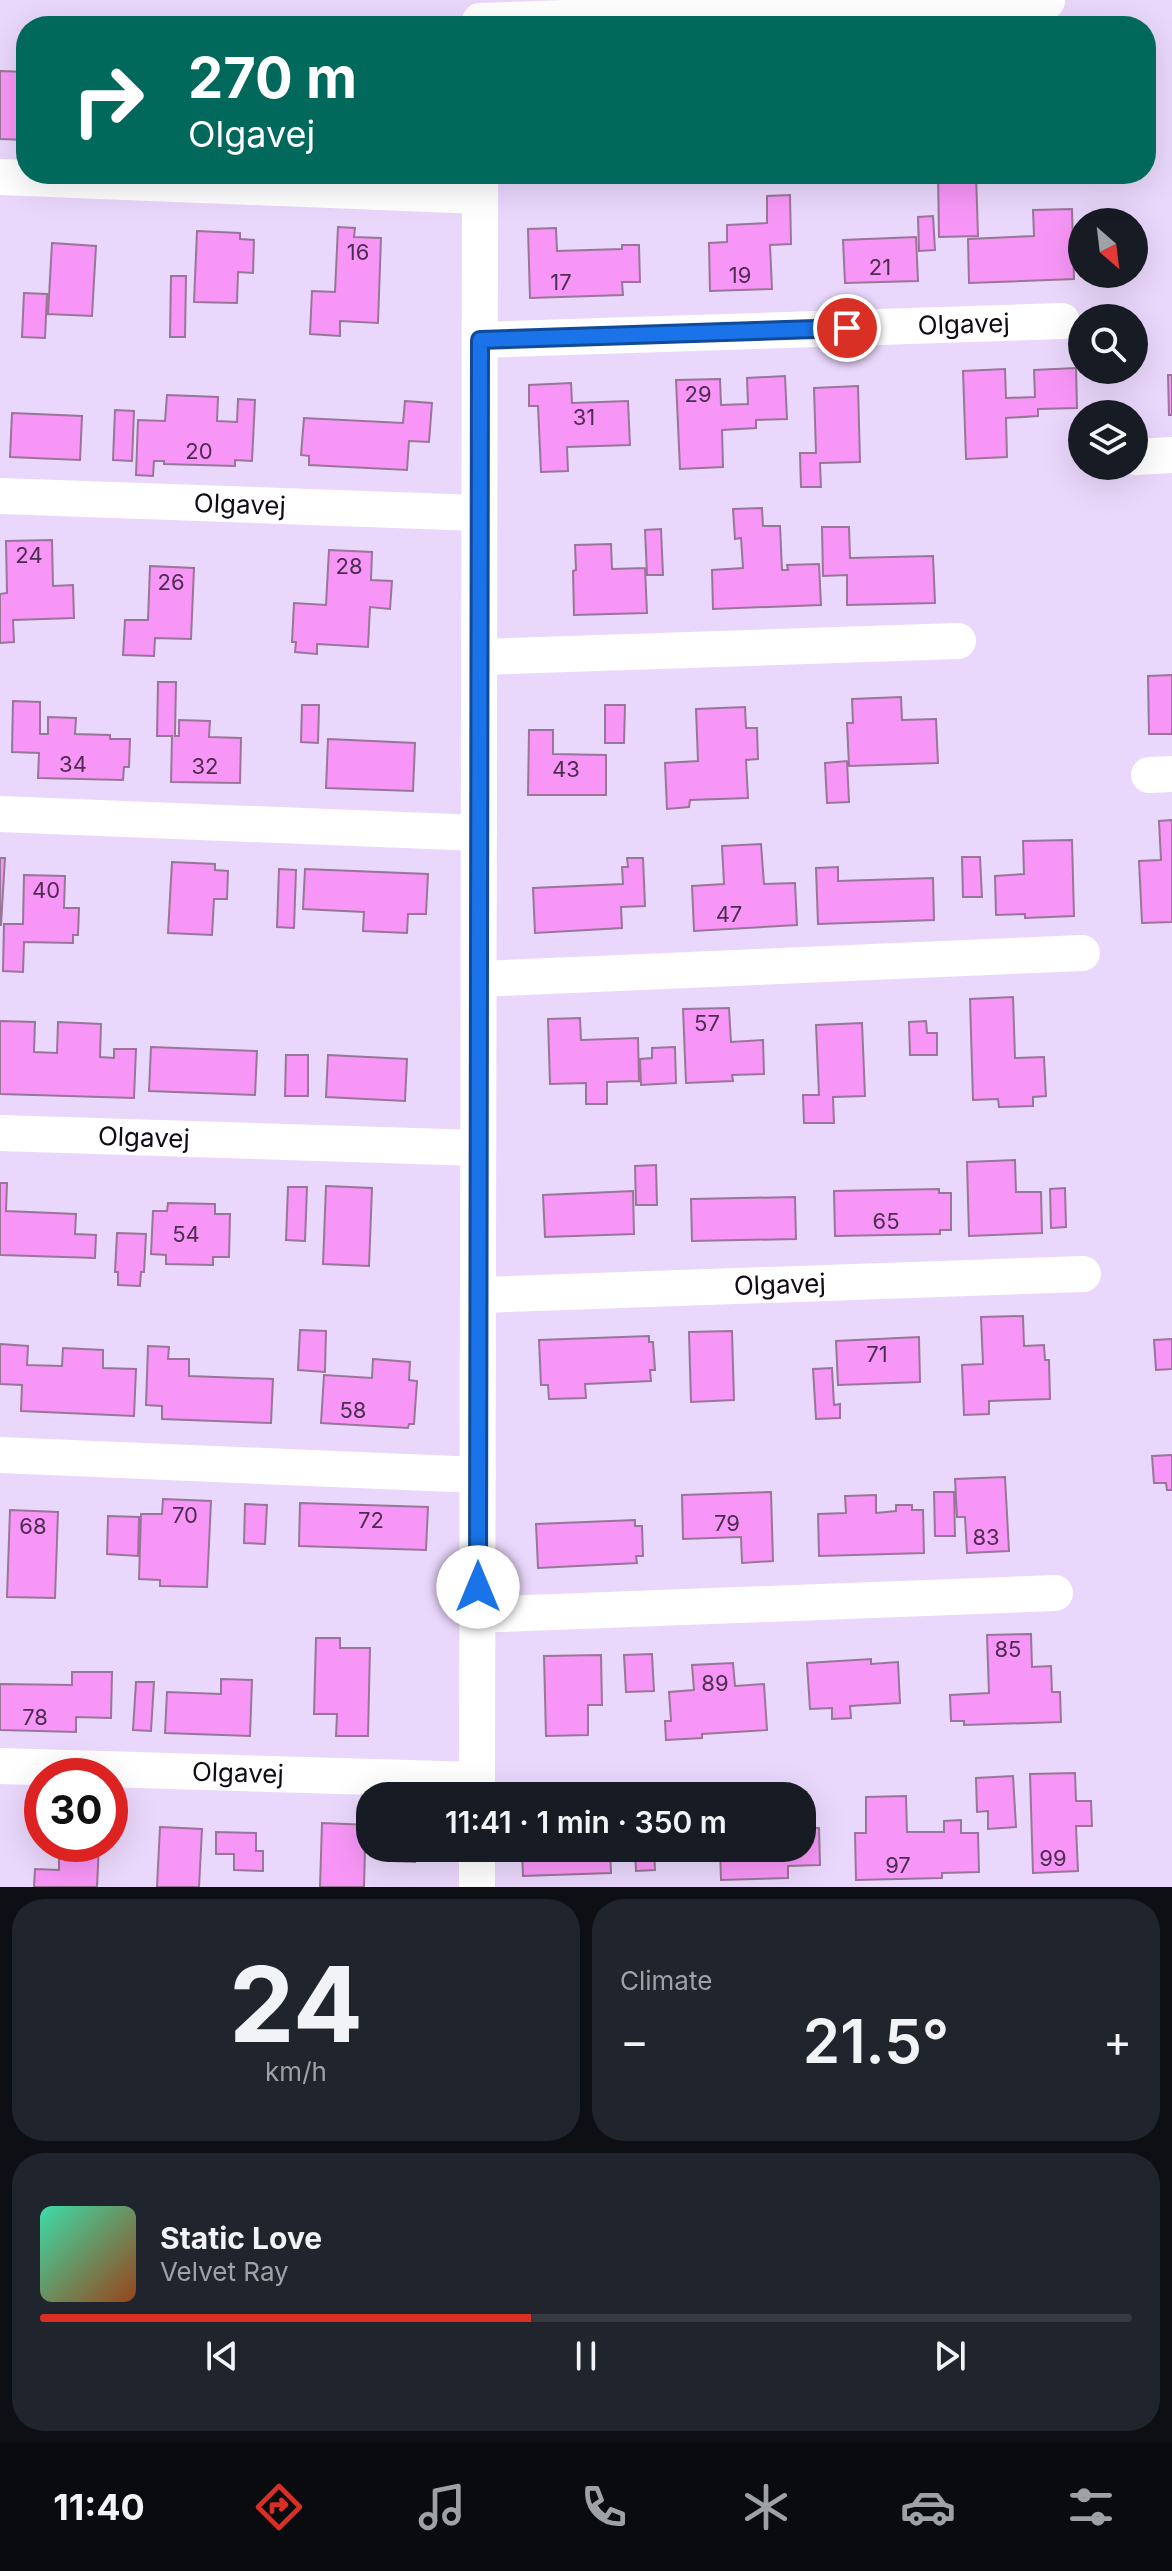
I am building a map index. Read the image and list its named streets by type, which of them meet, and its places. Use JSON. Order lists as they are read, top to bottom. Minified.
{"streets":{"street":["Olgavej"]},"house_numbers":["16","21","19","17","29","31","20","24","28","26","34","32","43","40","47","57","65","54","71","58","70","72","79","68","83","85","89","78","99","97"],"north":"bottom right","page":{"turn":["270 m","Olgavej"],"limit":"30","trip":"11:41 · 1 min · 350 m","tile":[["24","km/h"],"Climate"],"heat":["−","21.5°","+"],"song":["Static Love","Velvet Ray"],"tabs":"11:40"}}
